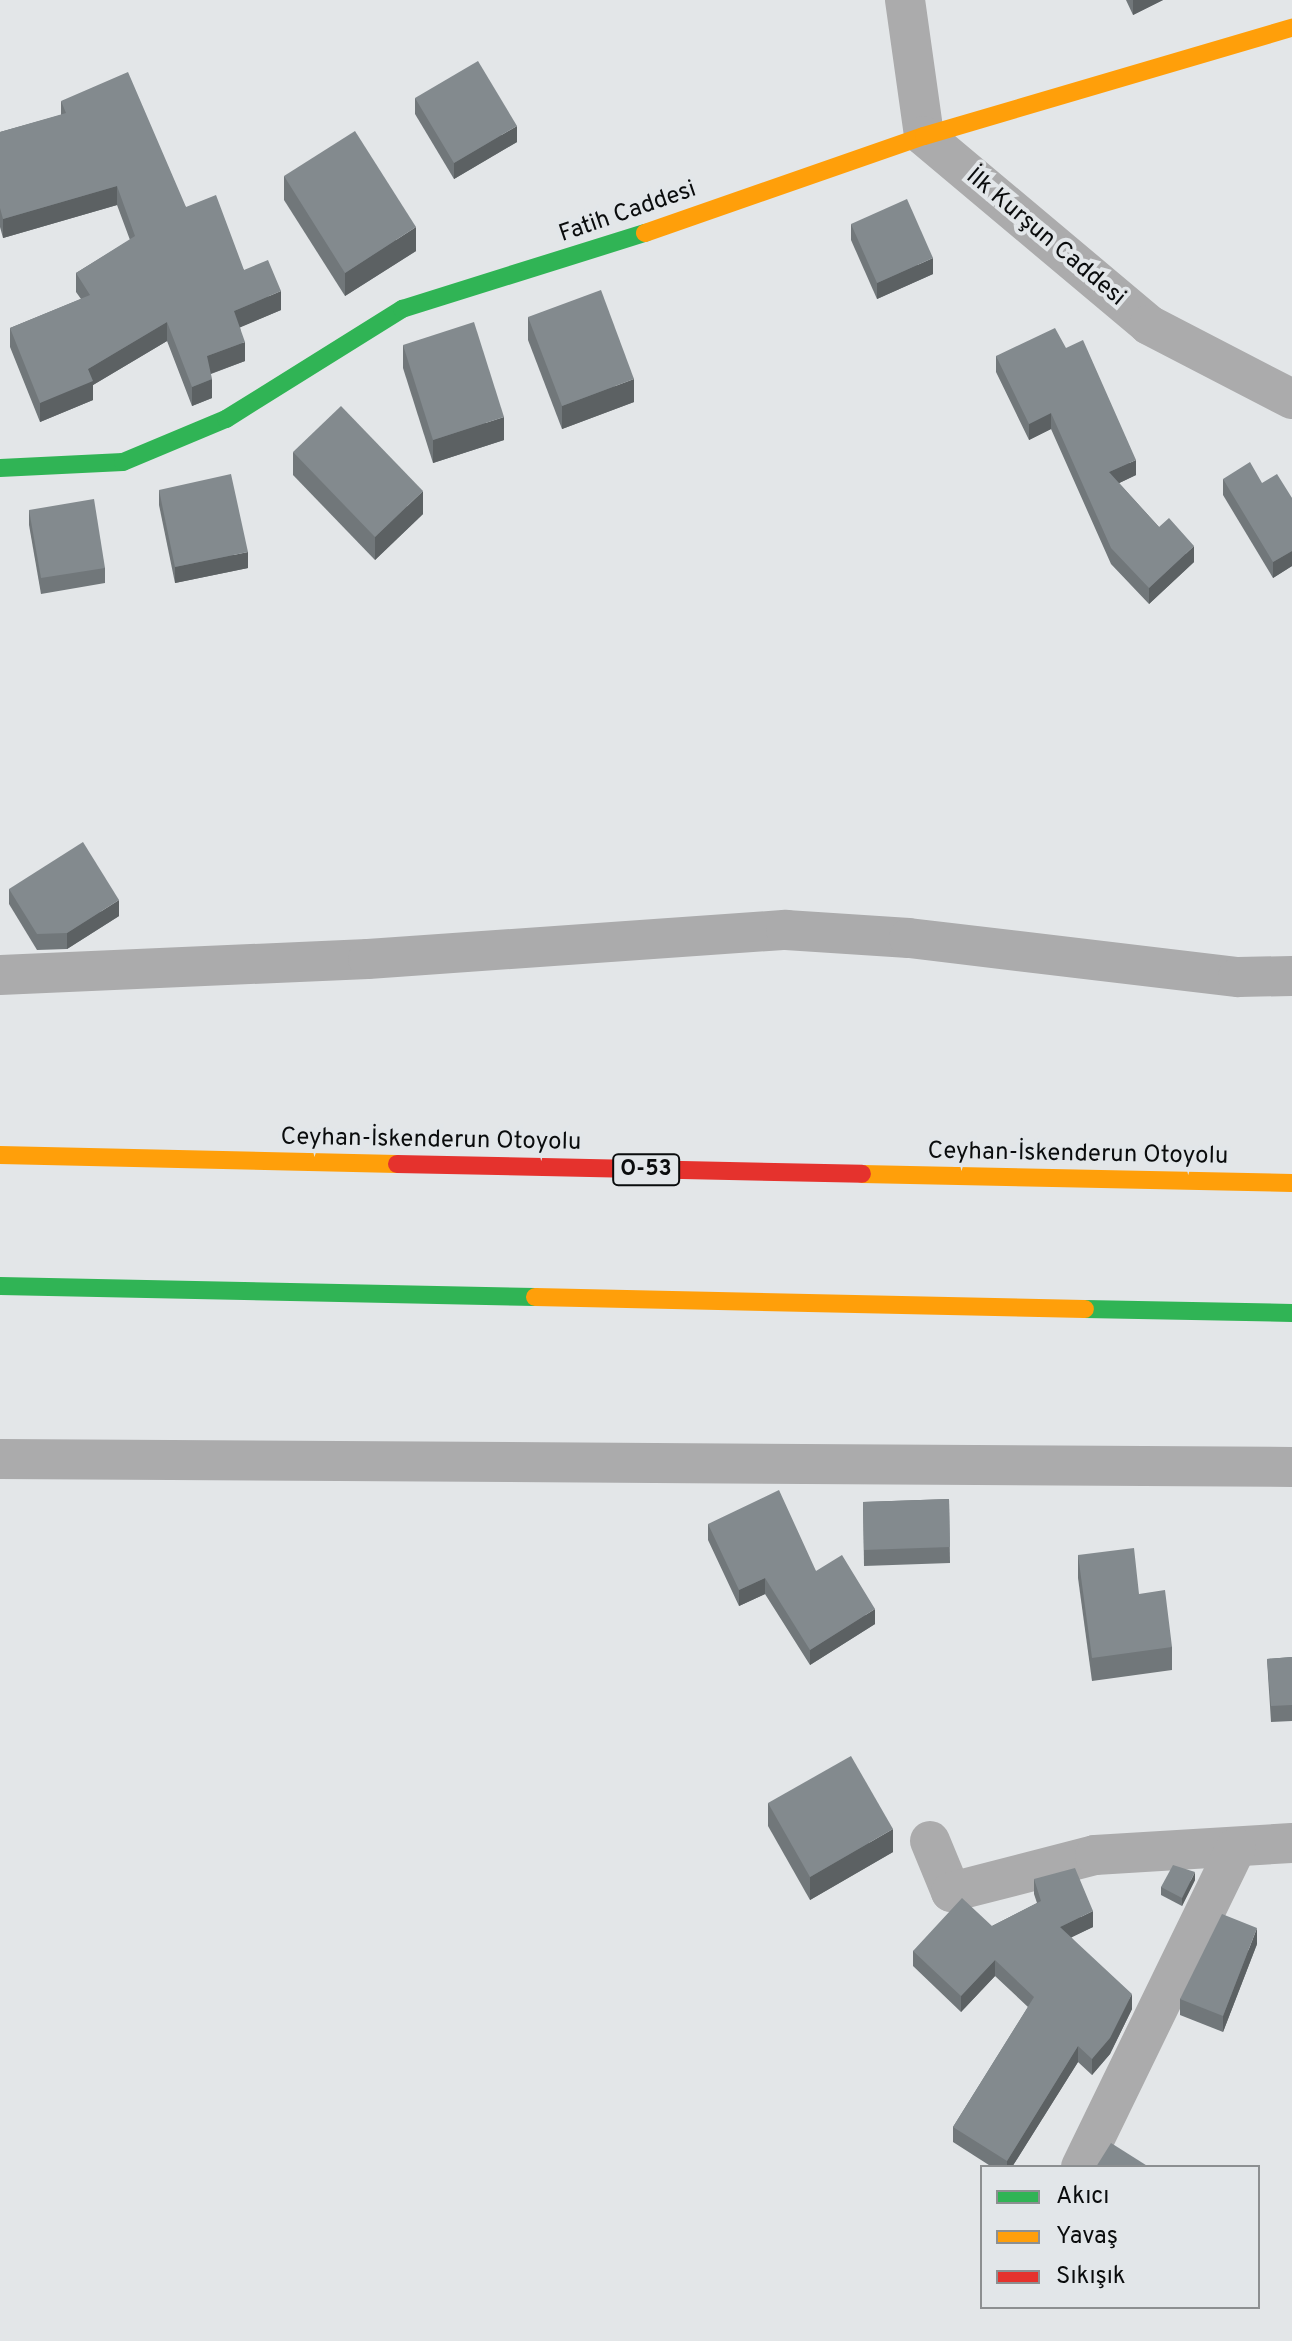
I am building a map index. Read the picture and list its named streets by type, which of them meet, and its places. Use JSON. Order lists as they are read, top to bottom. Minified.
{"streets":{"main road":["Fatih Caddesi","Ceyhan-İskenderun Otoyolu","O-53"],"street":["İlk Kurşun Caddesi"]},"crossings":[["Fatih Caddesi","İlk Kurşun Caddesi"]],"legend":["Akıcı","Yavaş","Sıkışık"]}
